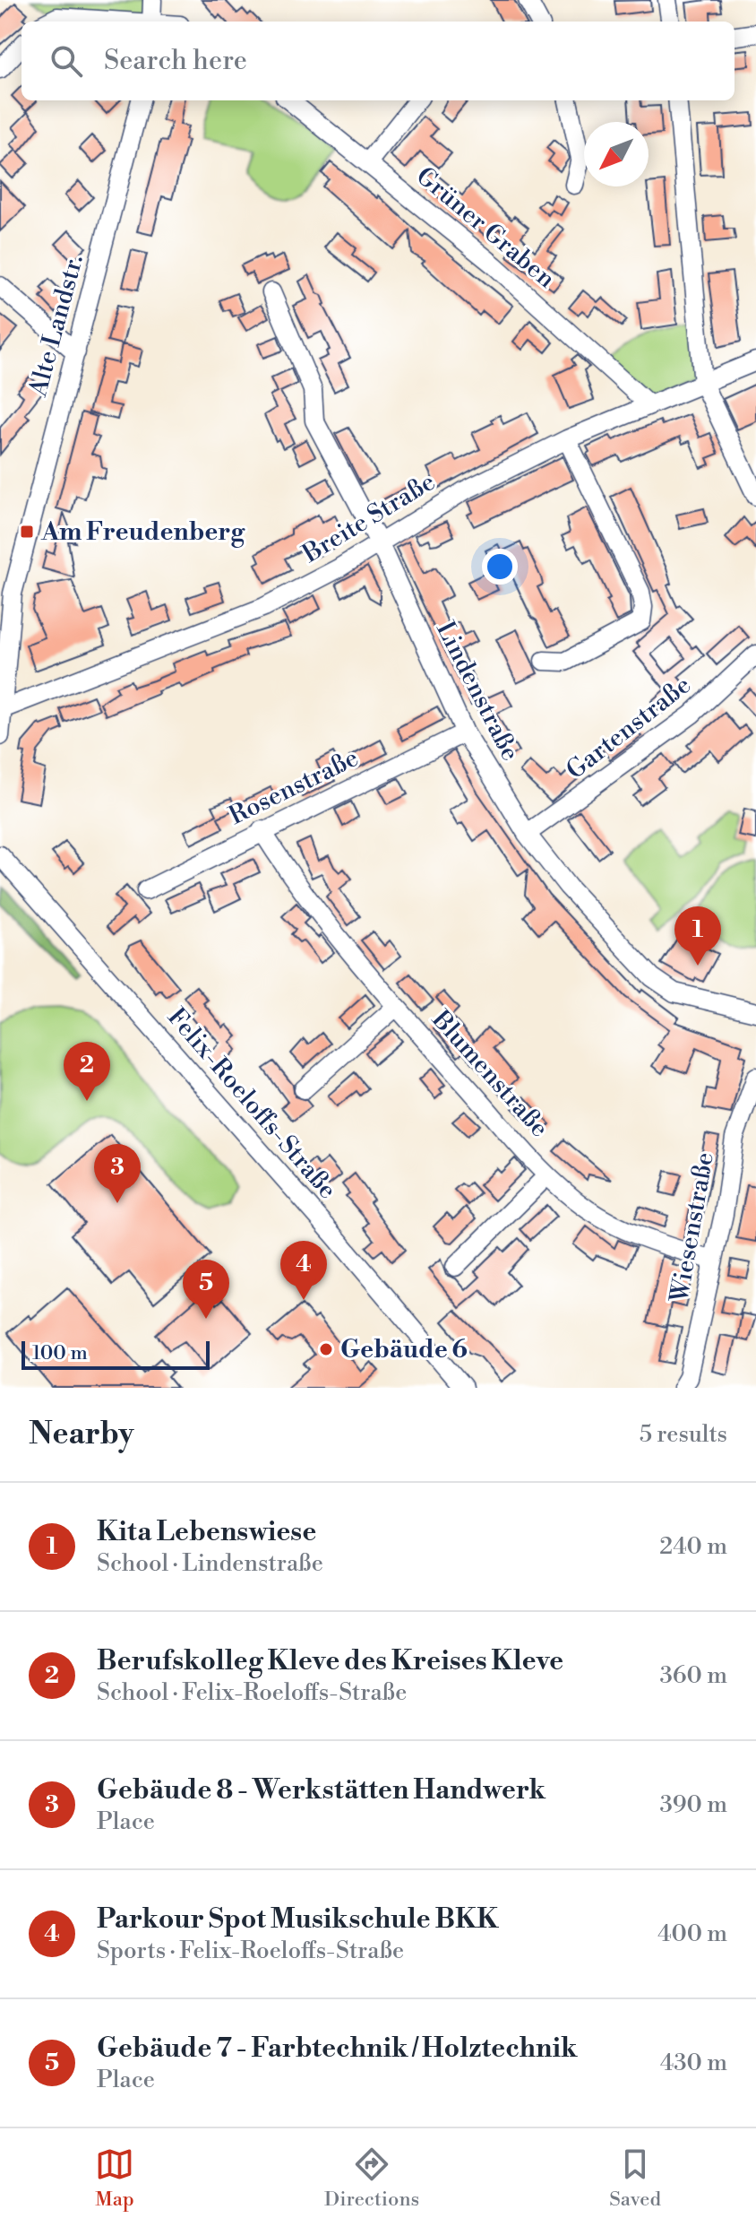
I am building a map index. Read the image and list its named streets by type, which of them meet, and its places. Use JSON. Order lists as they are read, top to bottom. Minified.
{"streets":{"street":["Grüner Graben","Alte Landstr.","Breite Straße","Lindenstraße","Gartenstraße","Rosenstraße","Blumenstraße","Felix-Roeloffs-Straße","Wiesenstraße"]},"crossings":[["Grüner Graben","Breite Straße"],["Alte Landstr.","Breite Straße"],["Breite Straße","Lindenstraße"],["Lindenstraße","Gartenstraße"],["Lindenstraße","Rosenstraße"],["Rosenstraße","Blumenstraße"],["Blumenstraße","Wiesenstraße"]],"places":{"transit":["Am Freudenberg"],"other":["Gebäude 6"]},"scale_bar":"100 m","north":"bottom left","page":{"search":"Search here","pins":["1","2","3","4","5"],"scale":"100 m","heading":["Nearby","5 results"],"list":[{"mark":"1","name":"Kita Lebenswiese","note":"School · Lindenstraße","value":"240 m"},{"mark":"2","name":"Berufskolleg Kleve des Kreises Kleve","note":"School · Felix-Roeloffs-Straße","value":"360 m"},{"mark":"3","name":"Gebäude 8 - Werkstätten Handwerk","note":"Place","value":"390 m"},{"mark":"4","name":"Parkour Spot Musikschule BKK","note":"Sports · Felix-Roeloffs-Straße","value":"400 m"},{"mark":"5","name":"Gebäude 7 - Farbtechnik / Holztechnik","note":"Place","value":"430 m"}],"nav":["Map","Directions","Saved"]}}
